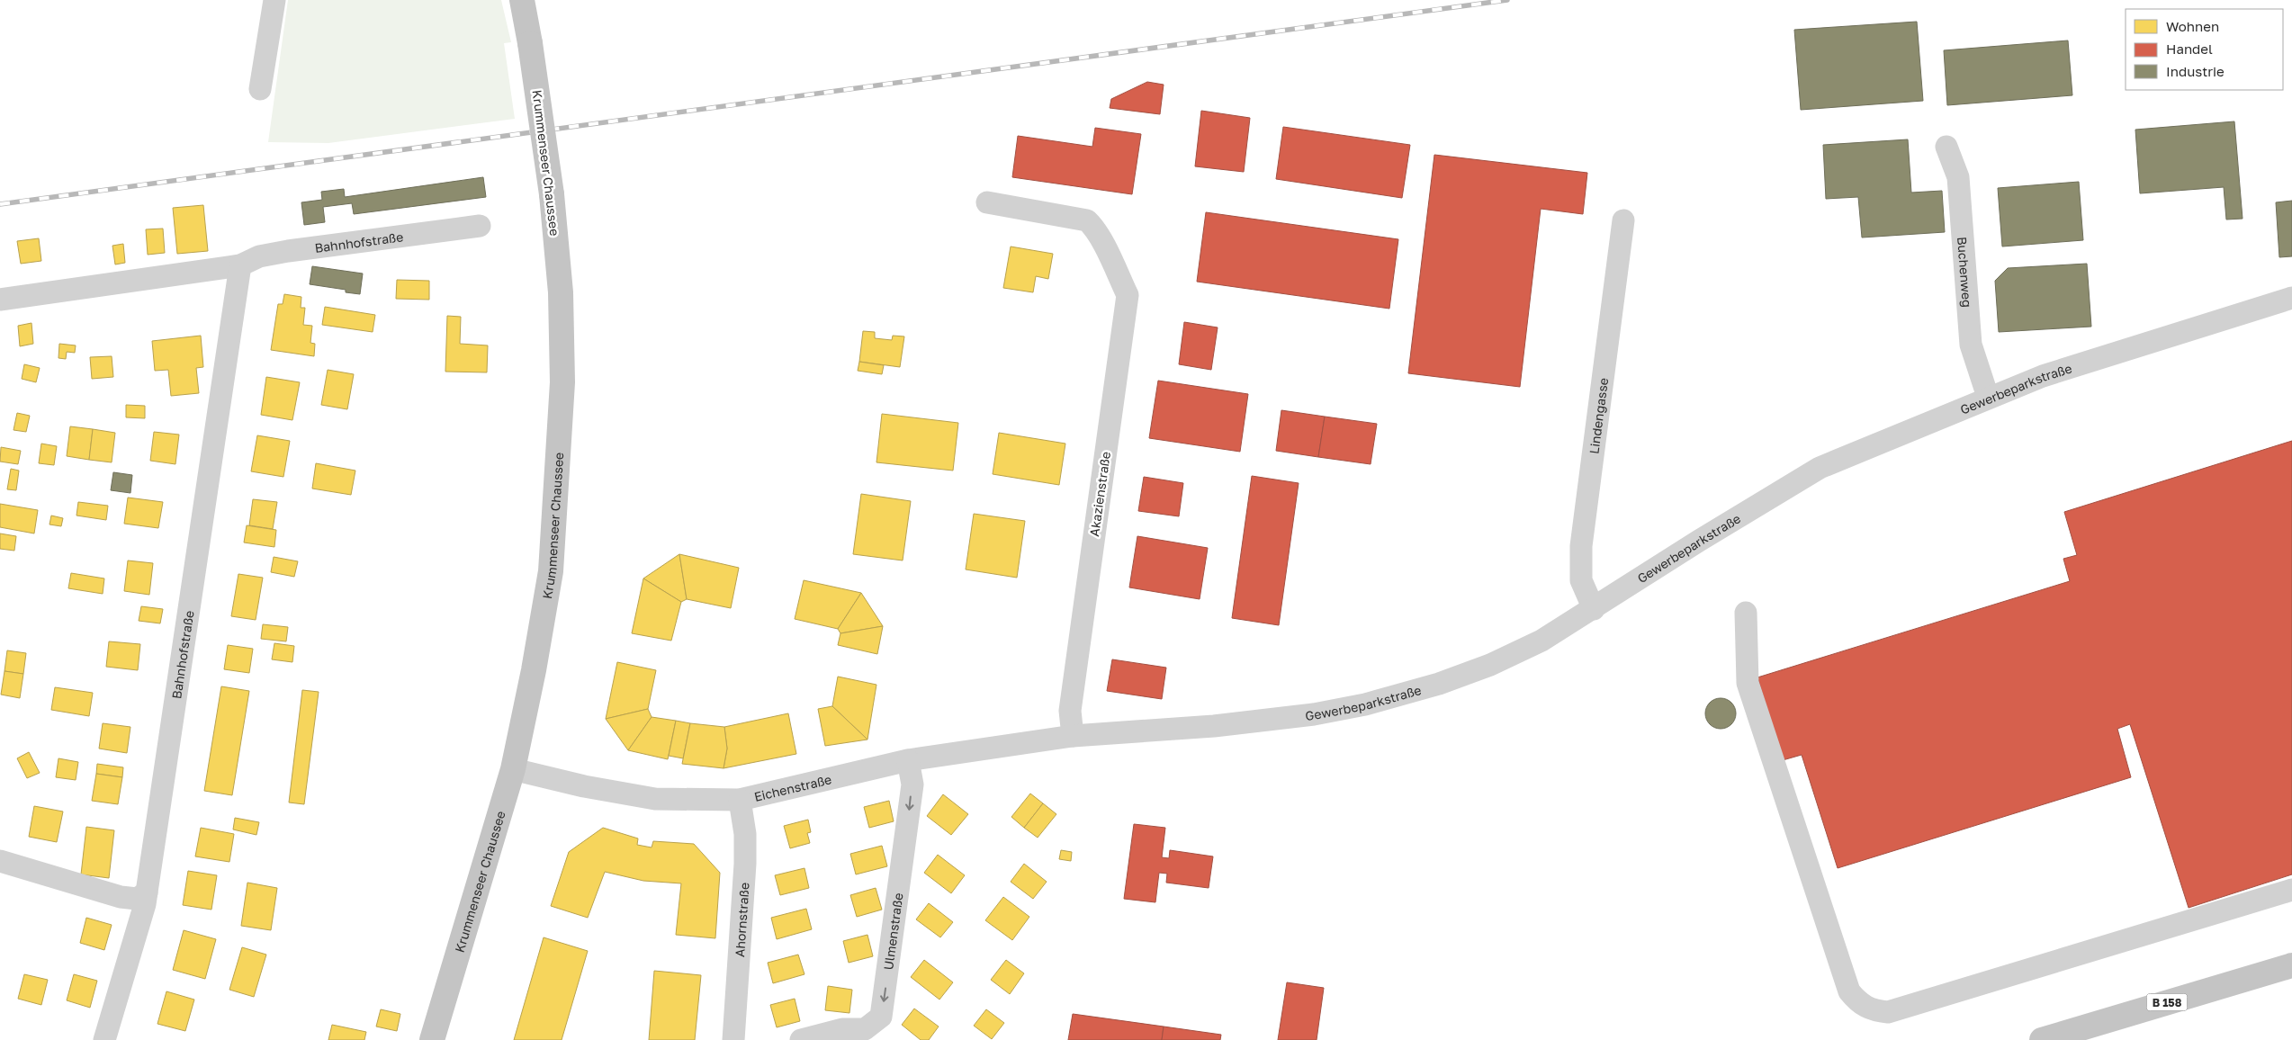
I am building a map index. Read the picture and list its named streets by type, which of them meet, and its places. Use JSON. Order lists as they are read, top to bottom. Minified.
{"streets":{"main road":["Krummenseer Chaussee","B 158"],"street":["Bahnhofstraße","Buchenweg","Gewerbeparkstraße","Lindengasse","Akazienstraße","Eichenstraße","Ahornstraße","Ulmenstraße"]},"crossings":[["Krummenseer Chaussee","Eichenstraße"],["Buchenweg","Gewerbeparkstraße"],["Gewerbeparkstraße","Lindengasse"],["Gewerbeparkstraße","Akazienstraße"],["Gewerbeparkstraße","Eichenstraße"],["Akazienstraße","Eichenstraße"],["Eichenstraße","Ahornstraße"],["Eichenstraße","Ulmenstraße"]],"one_way":["Ulmenstraße"],"legend":["Wohnen","Handel","Industrie"]}
